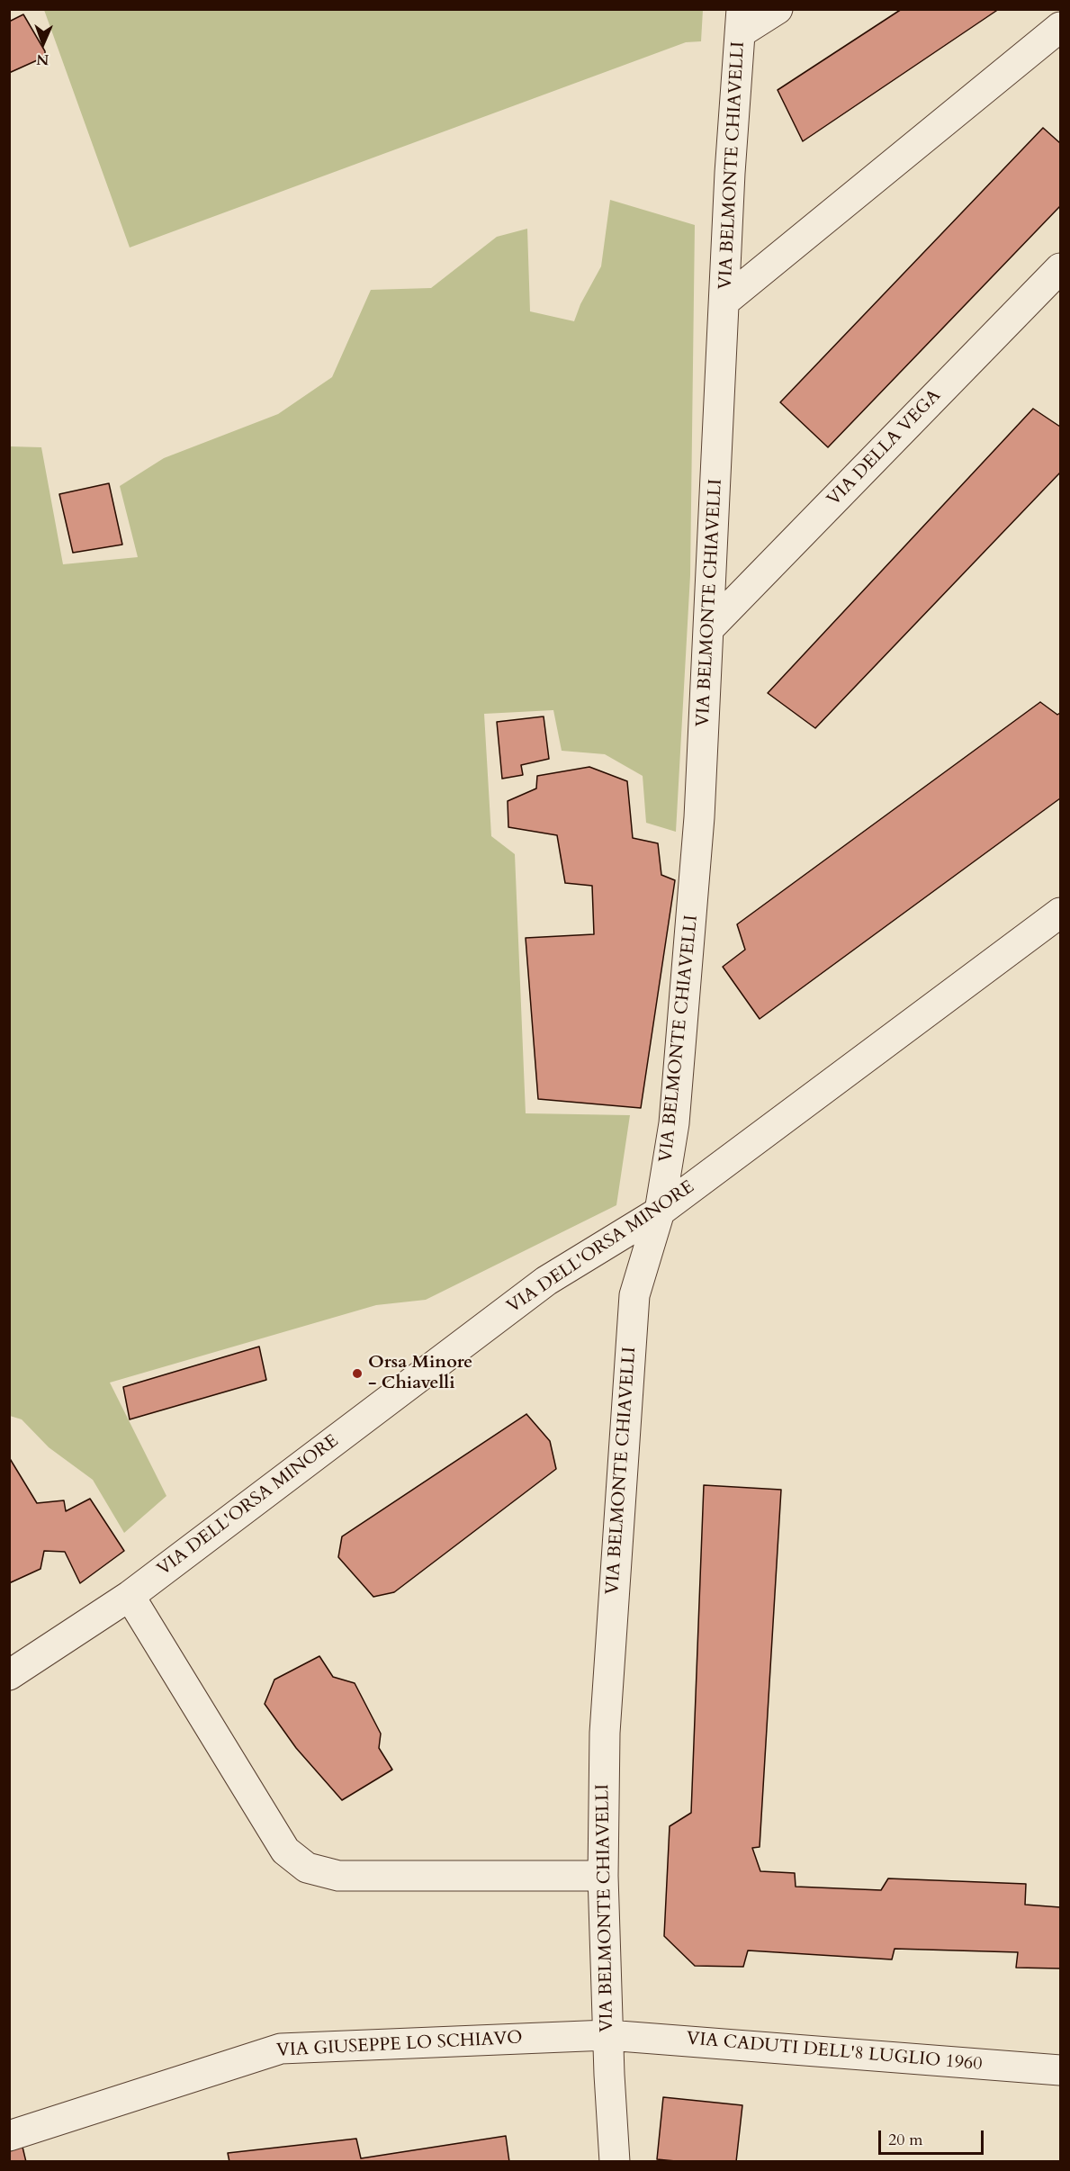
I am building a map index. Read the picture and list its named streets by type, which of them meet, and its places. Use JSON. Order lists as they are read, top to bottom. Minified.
{"streets":{"street":["VIA BELMONTE CHIAVELLI","VIA DELLA VEGA","VIA DELL'ORSA MINORE","VIA GIUSEPPE LO SCHIAVO","VIA CADUTI DELL'8 LUGLIO 1960"]},"crossings":[["VIA BELMONTE CHIAVELLI","VIA DELLA VEGA"],["VIA BELMONTE CHIAVELLI","VIA DELL'ORSA MINORE"],["VIA BELMONTE CHIAVELLI","VIA GIUSEPPE LO SCHIAVO"],["VIA BELMONTE CHIAVELLI","VIA CADUTI DELL'8 LUGLIO 1960"],["VIA GIUSEPPE LO SCHIAVO","VIA CADUTI DELL'8 LUGLIO 1960"]],"places":["Orsa Minore - Chiavelli"],"scale_bar":"20 m","north":"bottom"}
